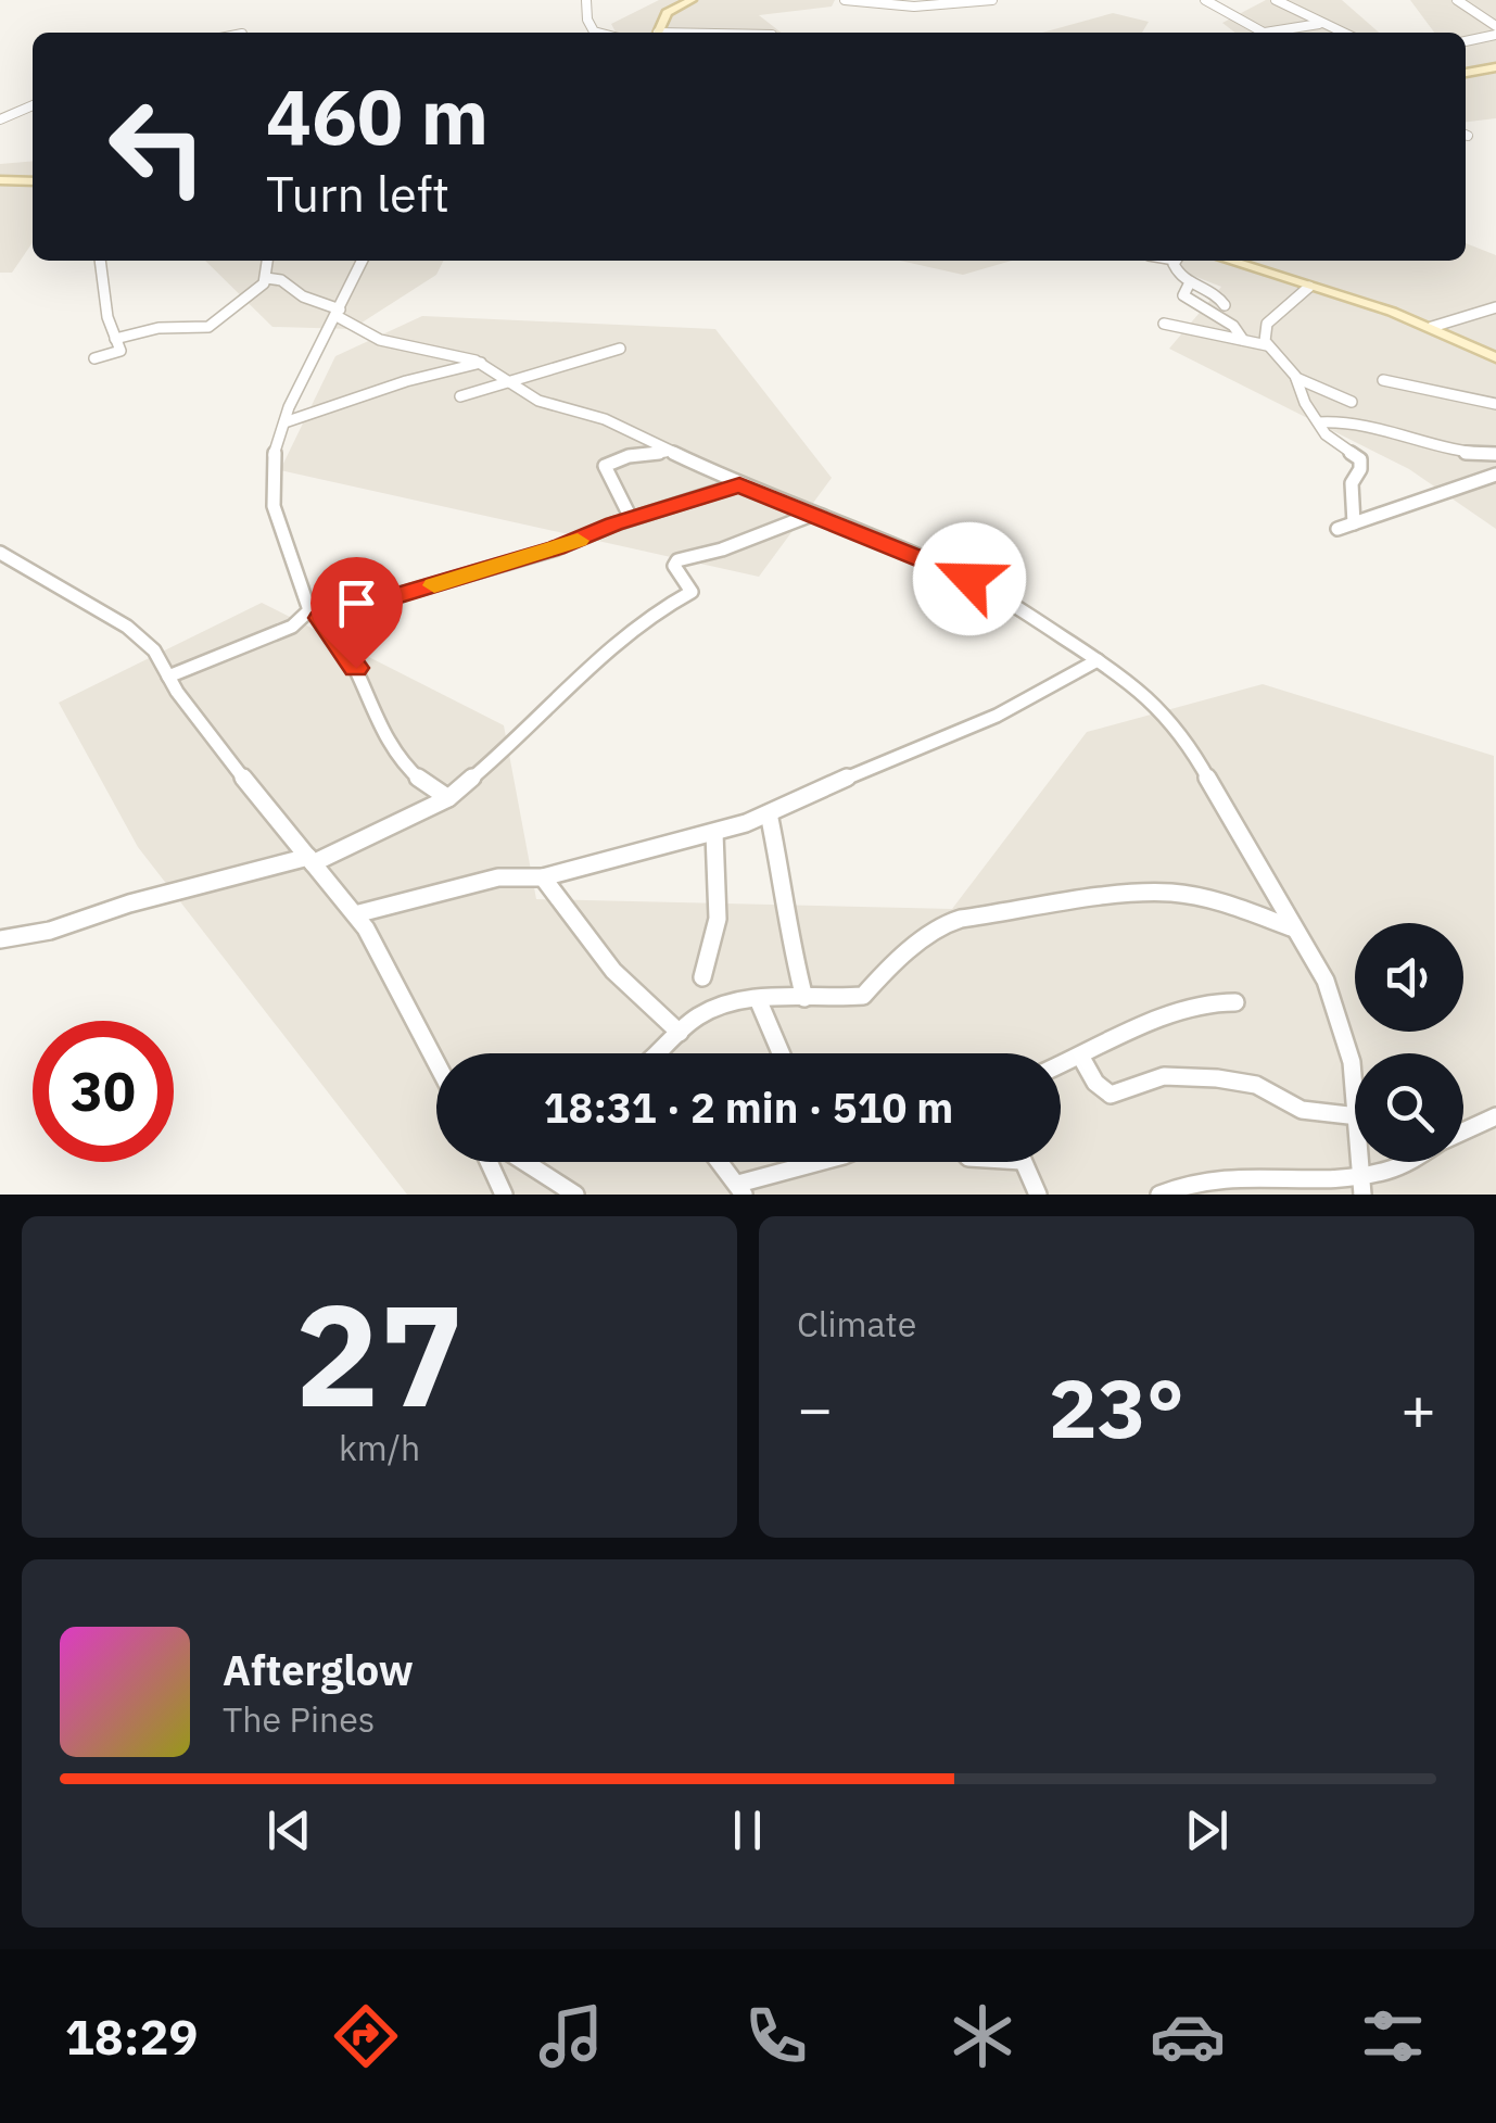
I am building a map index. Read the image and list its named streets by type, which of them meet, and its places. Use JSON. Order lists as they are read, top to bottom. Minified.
{"page":{"turn":["460 m","Turn left"],"limit":"30","trip":"18:31 · 2 min · 510 m","tile":[["27","km/h"],"Climate"],"heat":["−","23°","+"],"song":["Afterglow","The Pines"],"tabs":"18:29"}}
